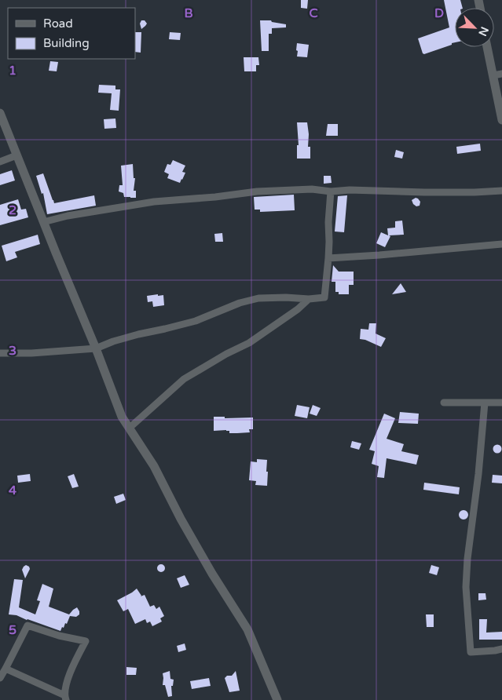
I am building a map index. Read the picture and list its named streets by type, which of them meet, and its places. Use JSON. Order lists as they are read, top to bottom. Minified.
{"legend":["Road","Building"],"north":"bottom right","grid":{"columns":["B","C","D"],"rows":["1","2","3","4","5"]}}
